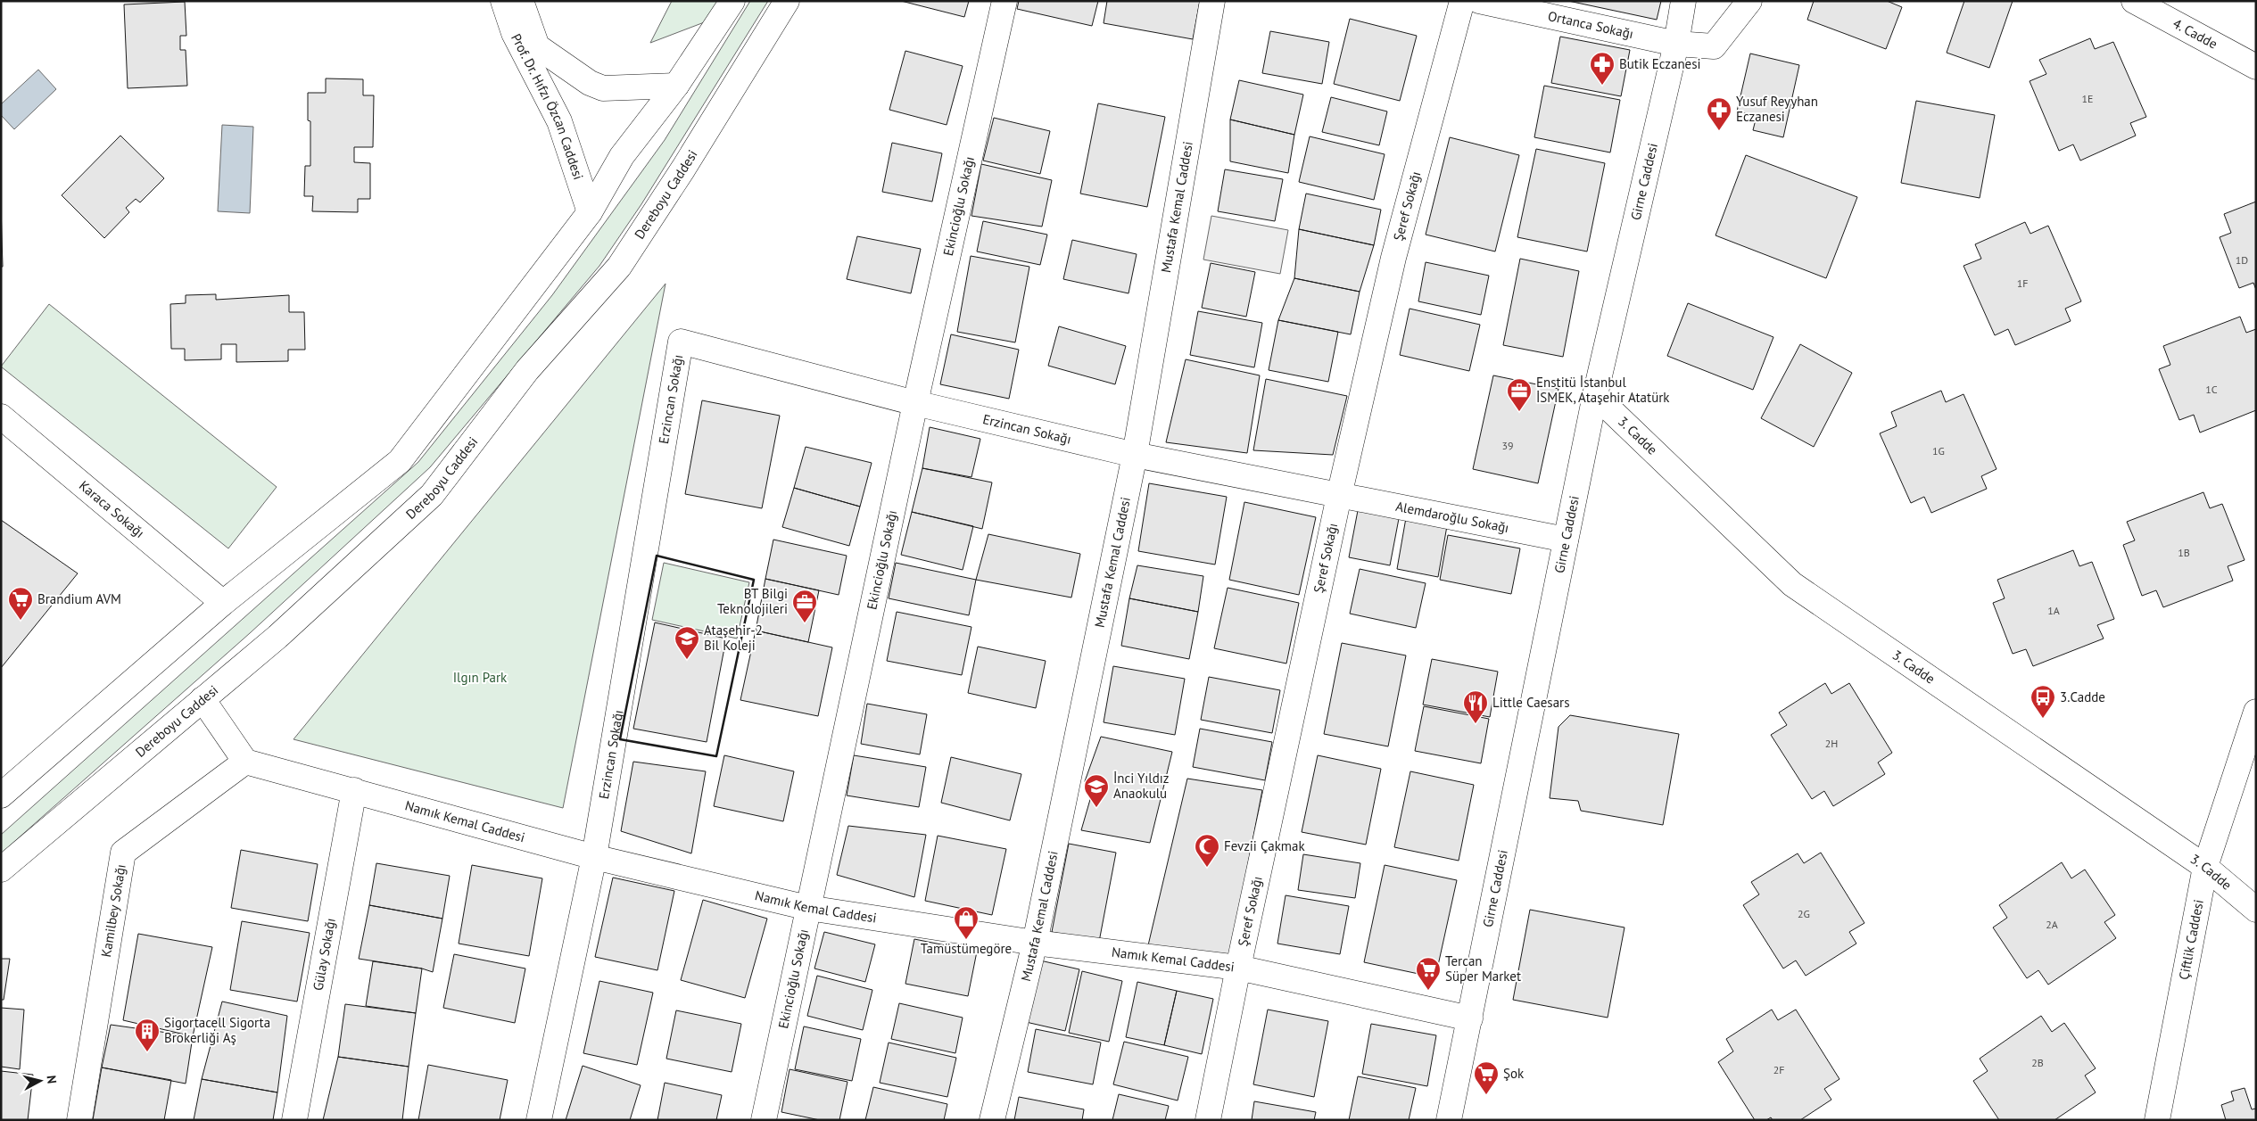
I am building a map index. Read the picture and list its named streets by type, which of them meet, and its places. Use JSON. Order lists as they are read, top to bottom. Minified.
{"streets":{"street":["Ortanca Sokağı","4. Cadde","Prof. Dr. Hıfzı Özcan Caddesi","Girne Caddesi","Dereboyu Caddesi","Şeref Sokağı","Ekincioğlu Sokağı","Mustafa Kemal Caddesi","Erzincan Sokağı","3. Cadde","Karaca Sokağı","Alemdaroğlu Sokağı","Namık Kemal Caddesi","Kamilbey Sokağı","Çiftlik Caddesi","Gülay Sokağı"]},"crossings":[["Ortanca Sokağı","Girne Caddesi"],["Girne Caddesi","3. Cadde"],["Girne Caddesi","Alemdaroğlu Sokağı"],["Girne Caddesi","Namık Kemal Caddesi"],["Şeref Sokağı","Erzincan Sokağı"],["Şeref Sokağı","Alemdaroğlu Sokağı"],["Şeref Sokağı","Namık Kemal Caddesi"],["Ekincioğlu Sokağı","Erzincan Sokağı"],["Ekincioğlu Sokağı","Namık Kemal Caddesi"],["Mustafa Kemal Caddesi","Erzincan Sokağı"],["Mustafa Kemal Caddesi","Namık Kemal Caddesi"],["Erzincan Sokağı","Alemdaroğlu Sokağı"],["Erzincan Sokağı","Namık Kemal Caddesi"],["3. Cadde","Çiftlik Caddesi"],["Namık Kemal Caddesi","Kamilbey Sokağı"],["Namık Kemal Caddesi","Gülay Sokağı"]],"parks":["Ilgın Park"],"places":{"pharmacy":["Butik Eczanesi","Yusuf Reyyhan Eczanesi"],"office":["Enstitü İstanbul İSMEK, Ataşehir Atatürk","BT Bilgi Teknolojileri"],"supermarket":["Brandium AVM","Tercan Süper Market","Şok"],"school or university":["Ataşehir-2 Bil Koleji","İnci Yıldız Anaokulu"],"bus stop":["3.Cadde"],"restaurant":["Little Caesars"],"mosque":["Fevzii Çakmak"],"shop":["Tamüstümegöre"],"building":["Sigortacell Sigorta Brokerliği Aş"]},"house_numbers":["1E","1D","1F","1C","39","1G","1B","1A","2H","2G","2A","2B","2F"],"north":"right"}
